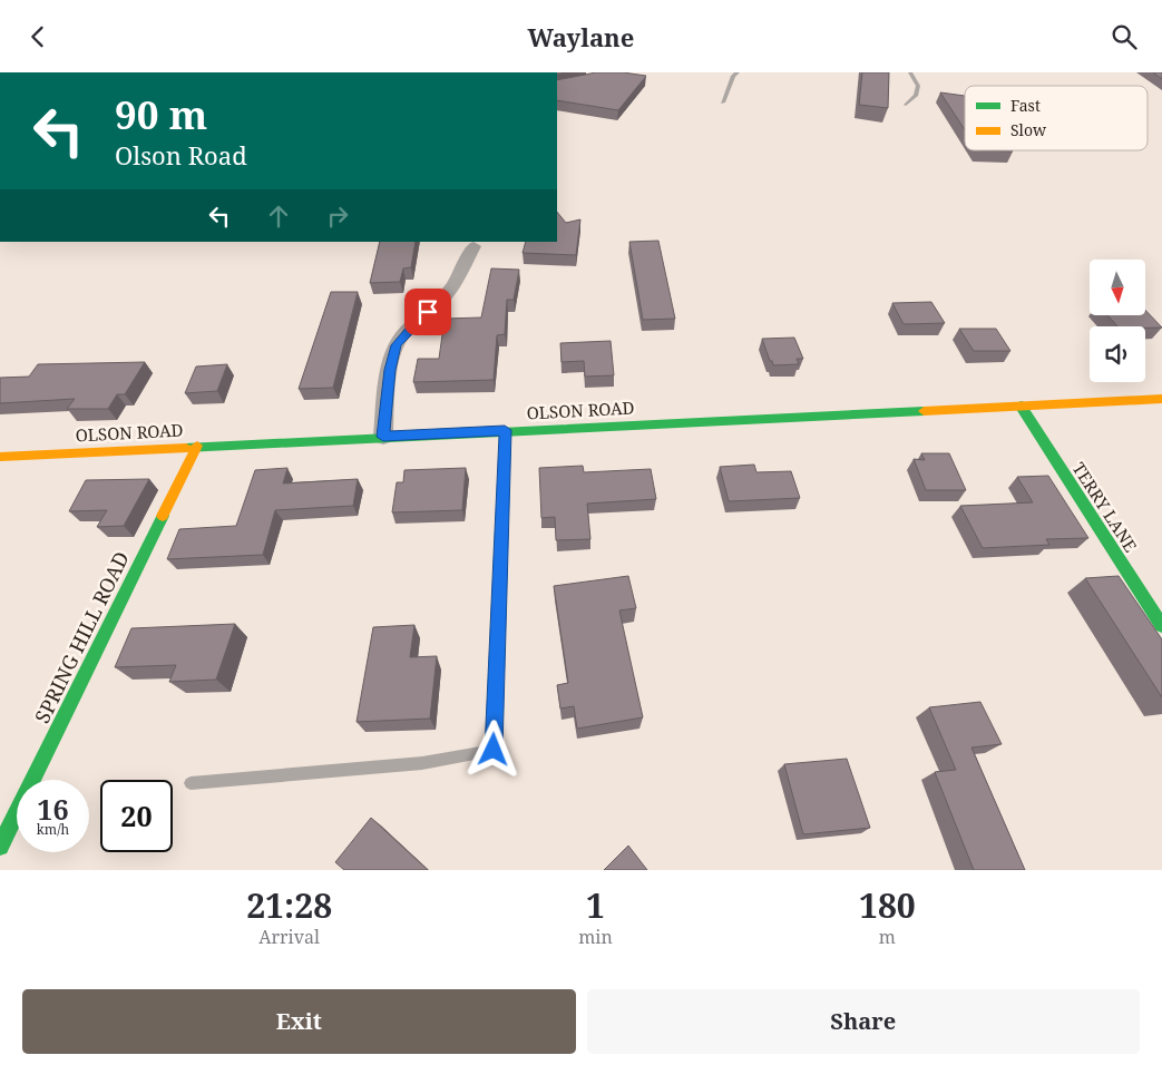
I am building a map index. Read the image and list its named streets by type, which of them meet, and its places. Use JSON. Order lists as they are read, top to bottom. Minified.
{"streets":{"street":["OLSON ROAD","TERRY LANE","SPRING HILL ROAD"]},"crossings":[["OLSON ROAD","TERRY LANE"],["OLSON ROAD","SPRING HILL ROAD"]],"legend":["Fast","Slow"],"north":"bottom","page":{"header":"Waylane","turn":["90 m","Olson Road"],"speed":"16 km/h","limit":"20","eta":["21:28","Arrival","1","min","180","m"],"buttons":["Exit","Share"]}}
